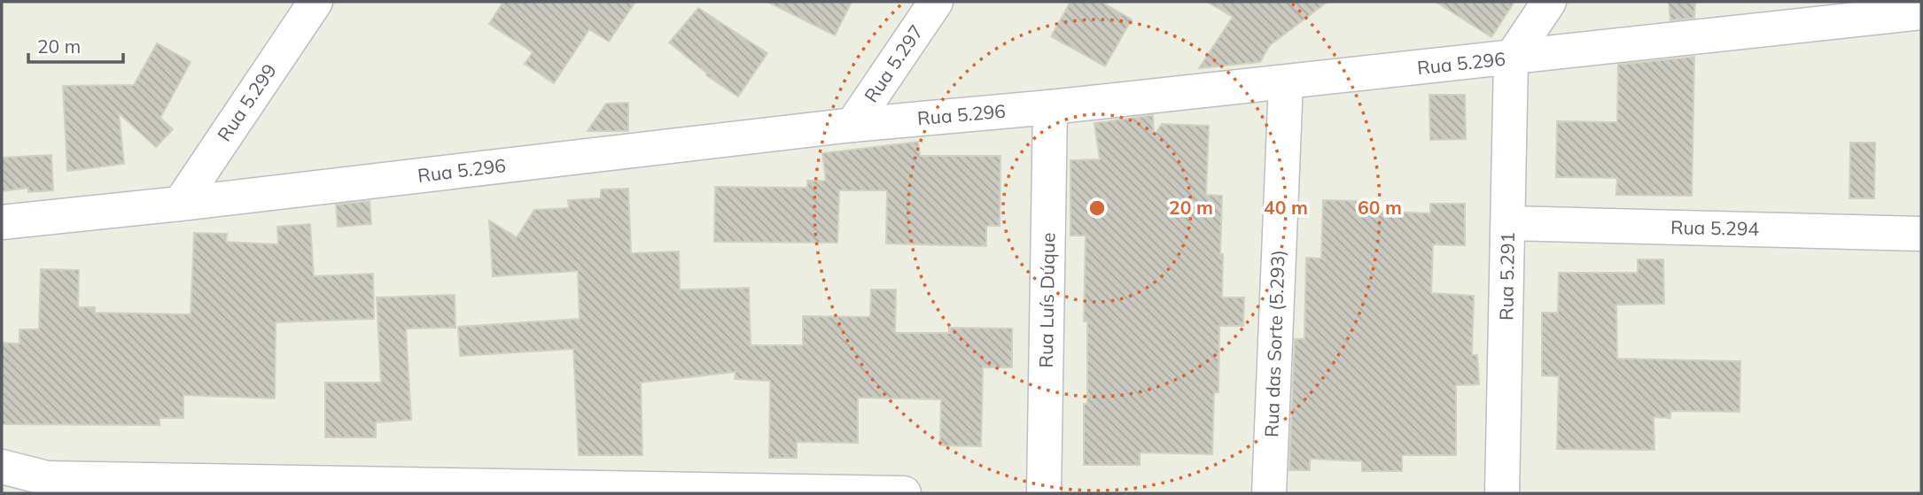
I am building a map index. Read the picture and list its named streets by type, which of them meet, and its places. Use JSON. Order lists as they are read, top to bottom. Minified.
{"streets":{"street":["Rua 5.297","Rua 5.296","Rua 5.299","Rua 5.294","Rua 5.291","Rua Luís Dúque","Rua das Sorte (5.293)"]},"crossings":[["Rua 5.297","Rua 5.296"],["Rua 5.296","Rua 5.299"],["Rua 5.296","Rua 5.291"],["Rua 5.296","Rua Luís Dúque"],["Rua 5.296","Rua das Sorte (5.293)"],["Rua 5.294","Rua 5.291"]],"scale_bar":"20 m","rings":["20 m","40 m","60 m"]}
